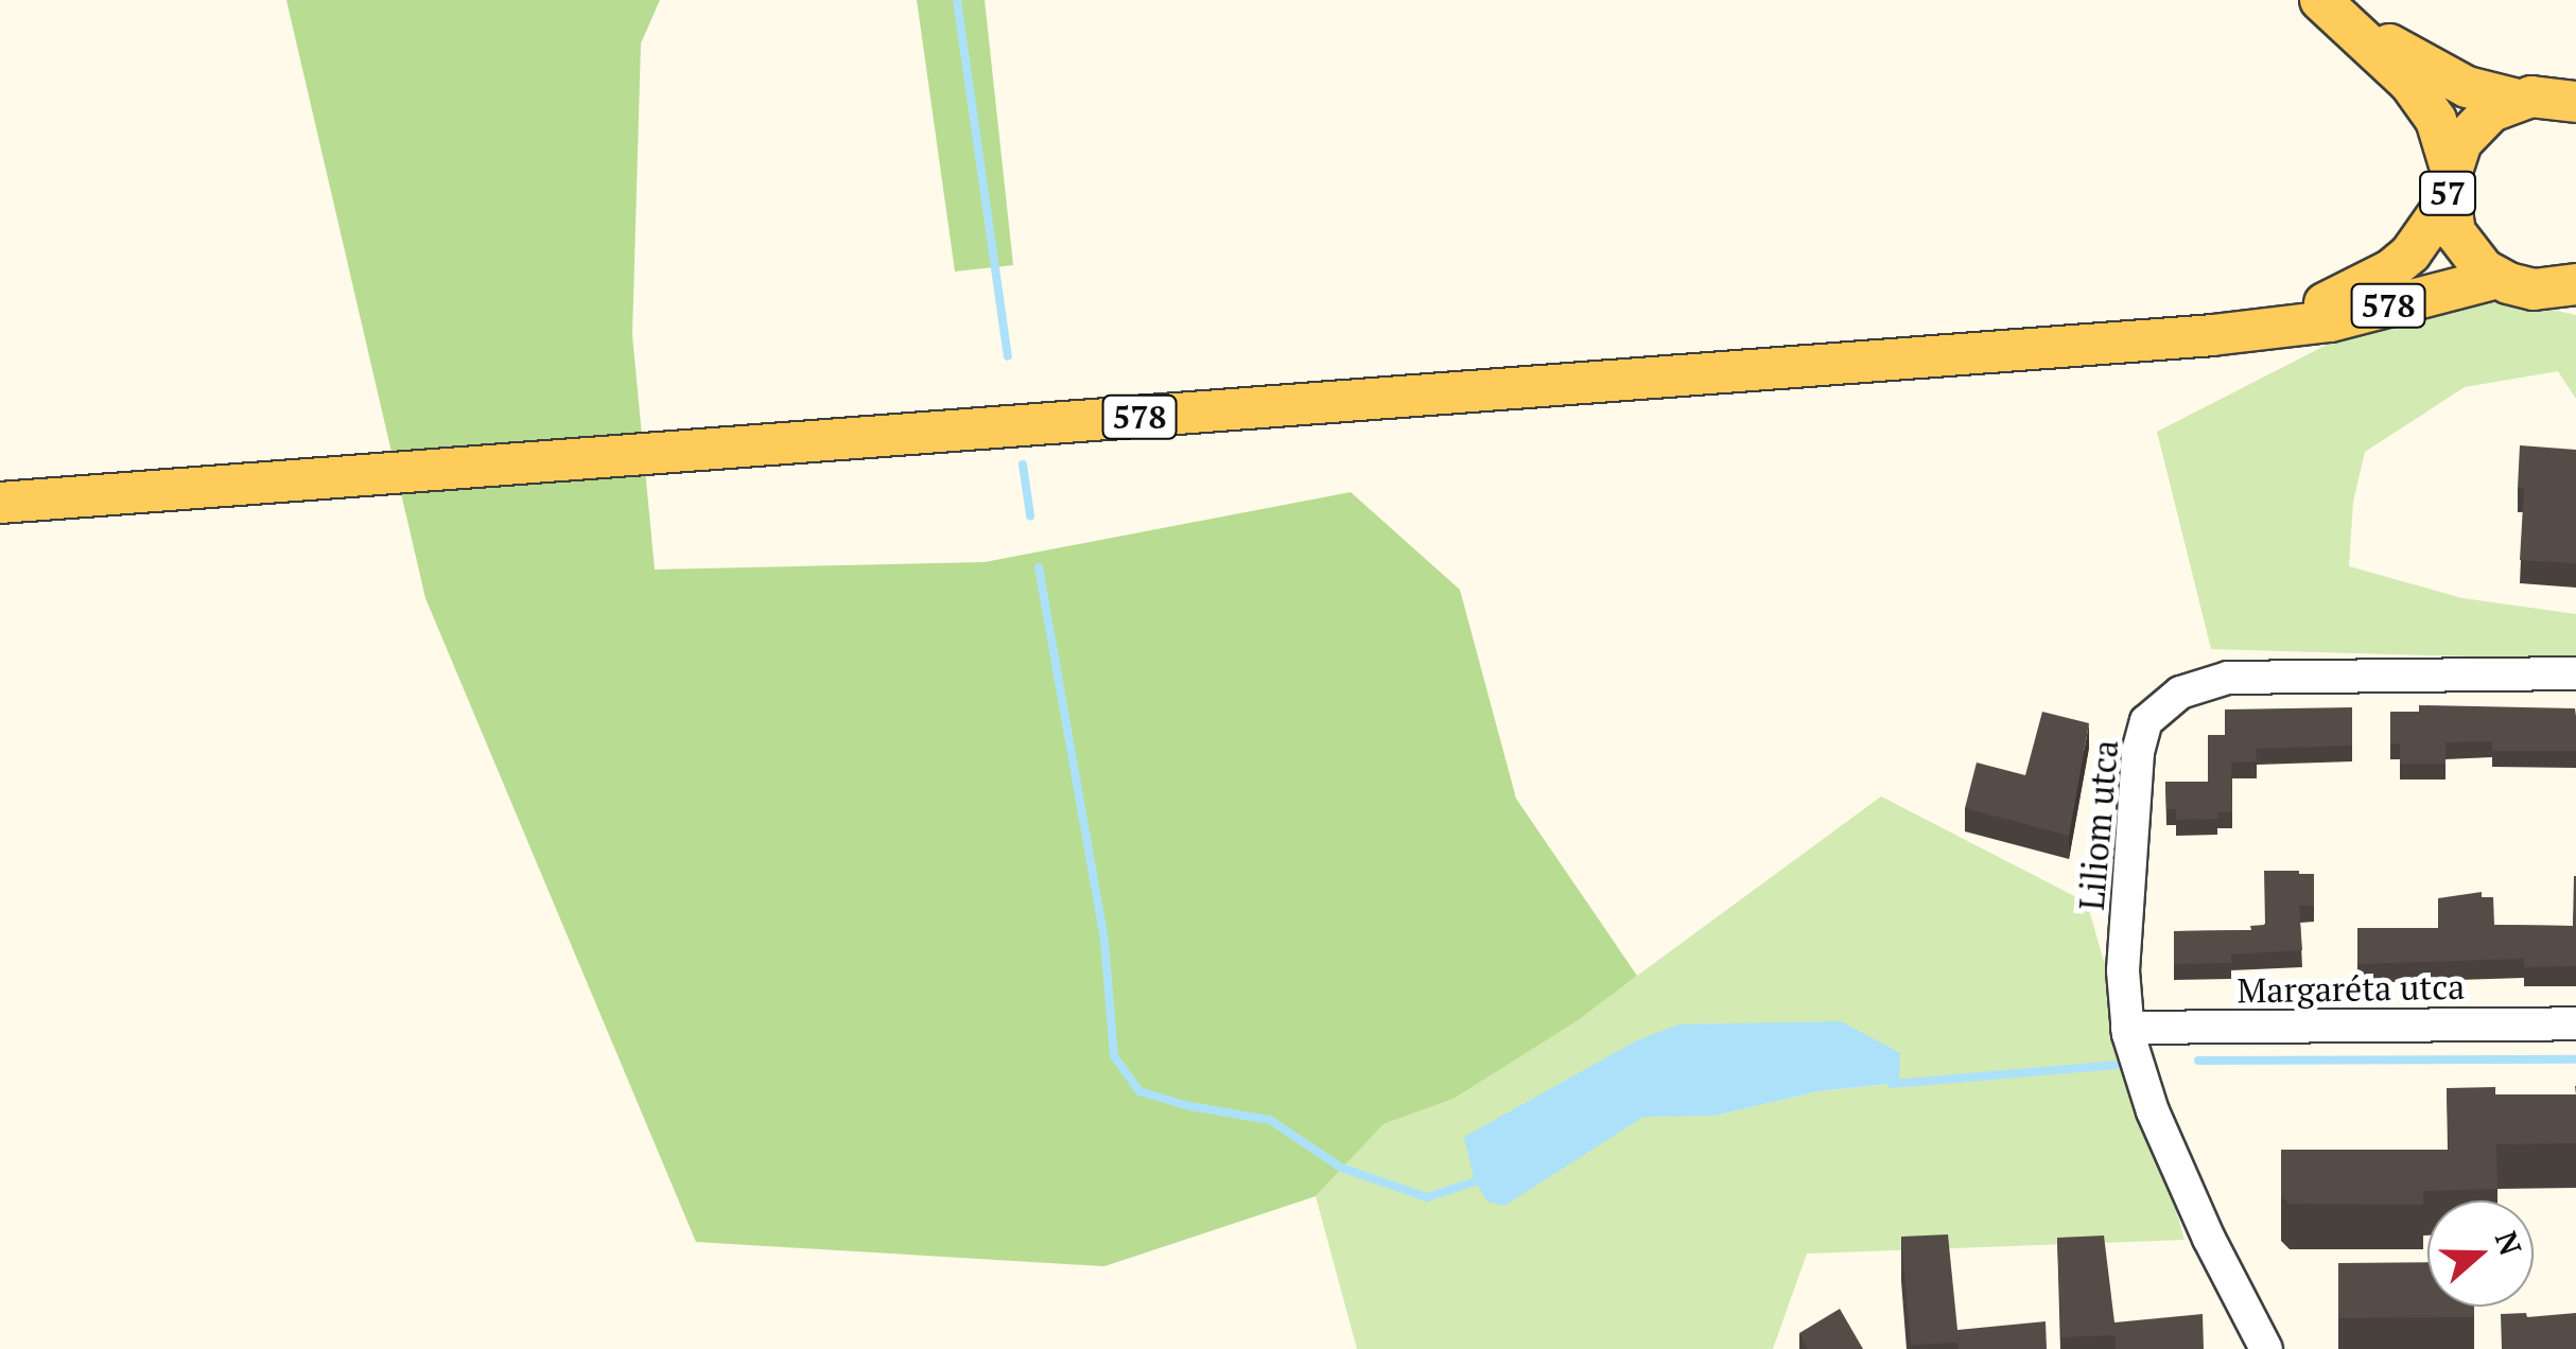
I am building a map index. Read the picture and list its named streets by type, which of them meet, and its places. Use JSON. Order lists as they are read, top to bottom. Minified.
{"streets":{"main road":["57","578"],"street":["Liliom utca","Margaréta utca"]},"crossings":[["57","578"],["Liliom utca","Margaréta utca"]],"north":"right"}
